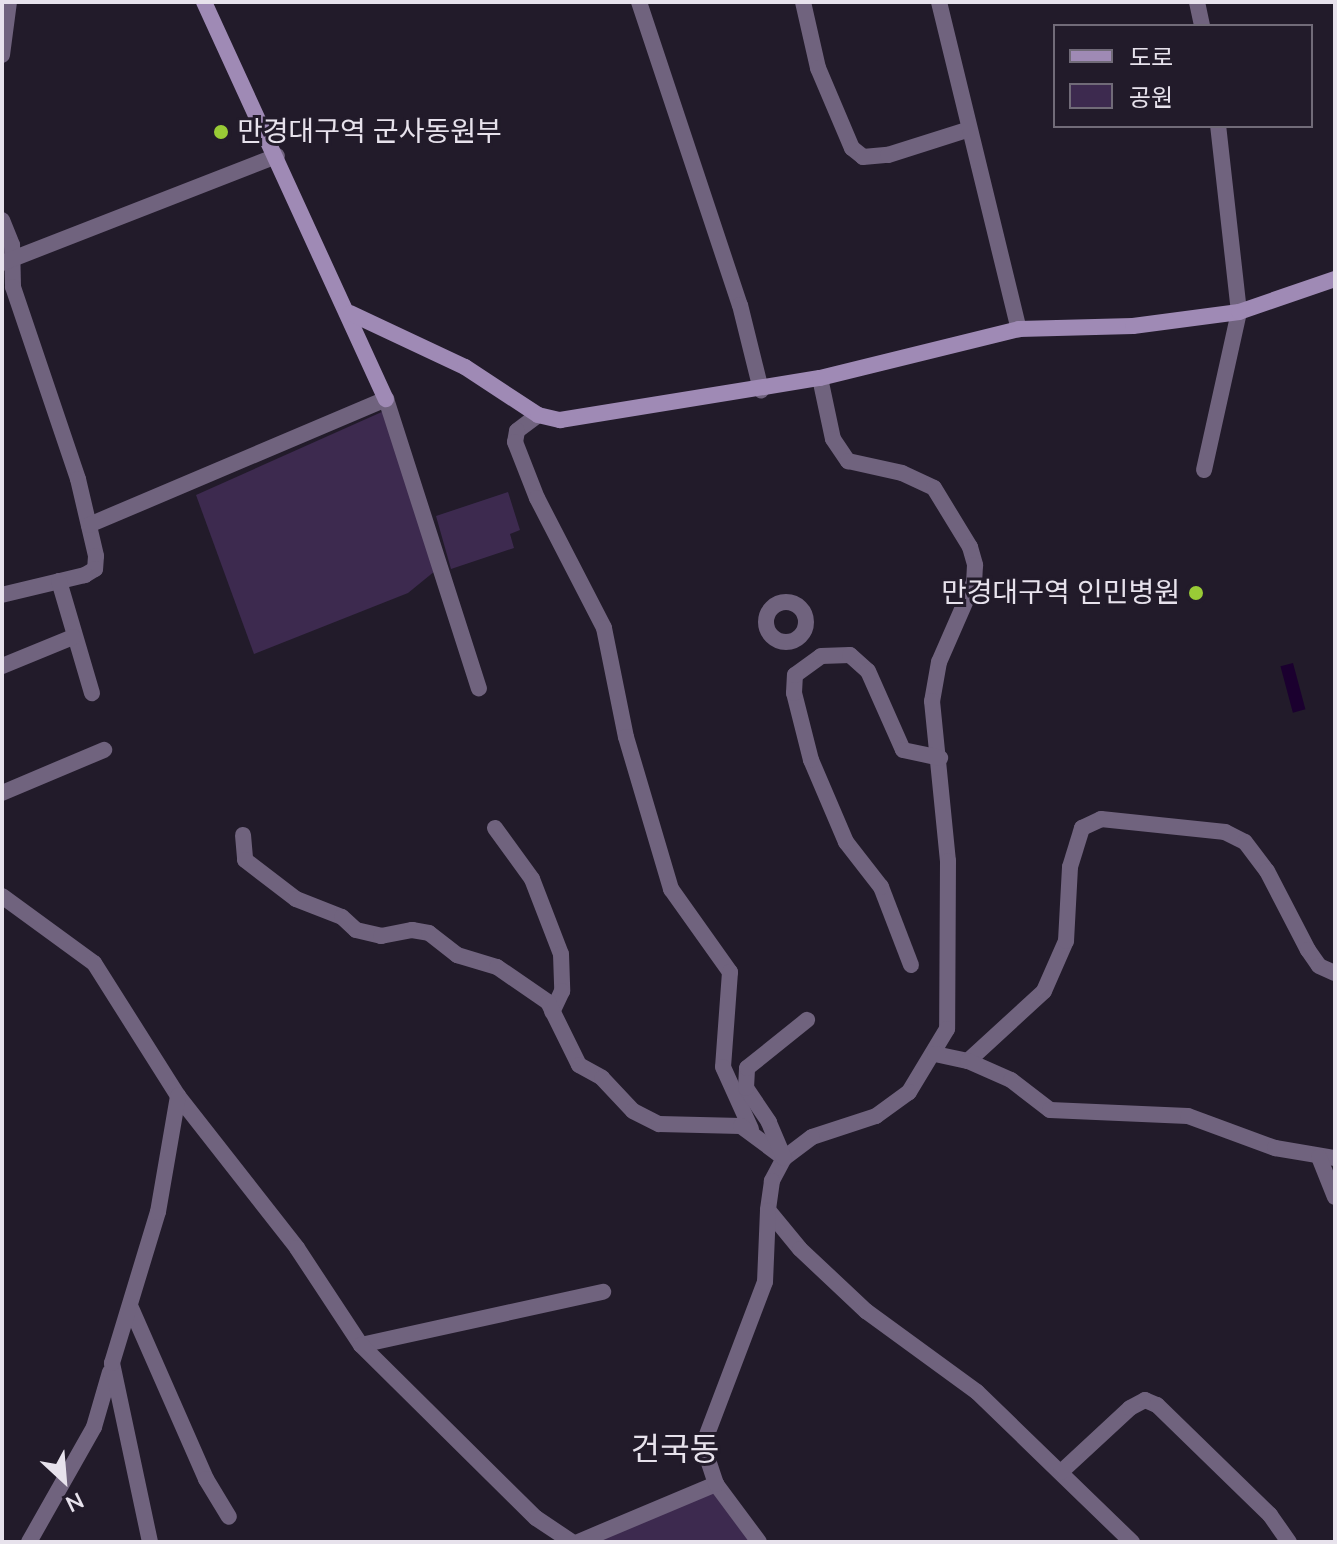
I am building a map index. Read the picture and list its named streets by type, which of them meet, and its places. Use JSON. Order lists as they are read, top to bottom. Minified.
{"districts":["건국동"],"places":["만경대구역 군사동원부","만경대구역 인민병원"],"legend":["도로","공원"],"north":"bottom right"}
